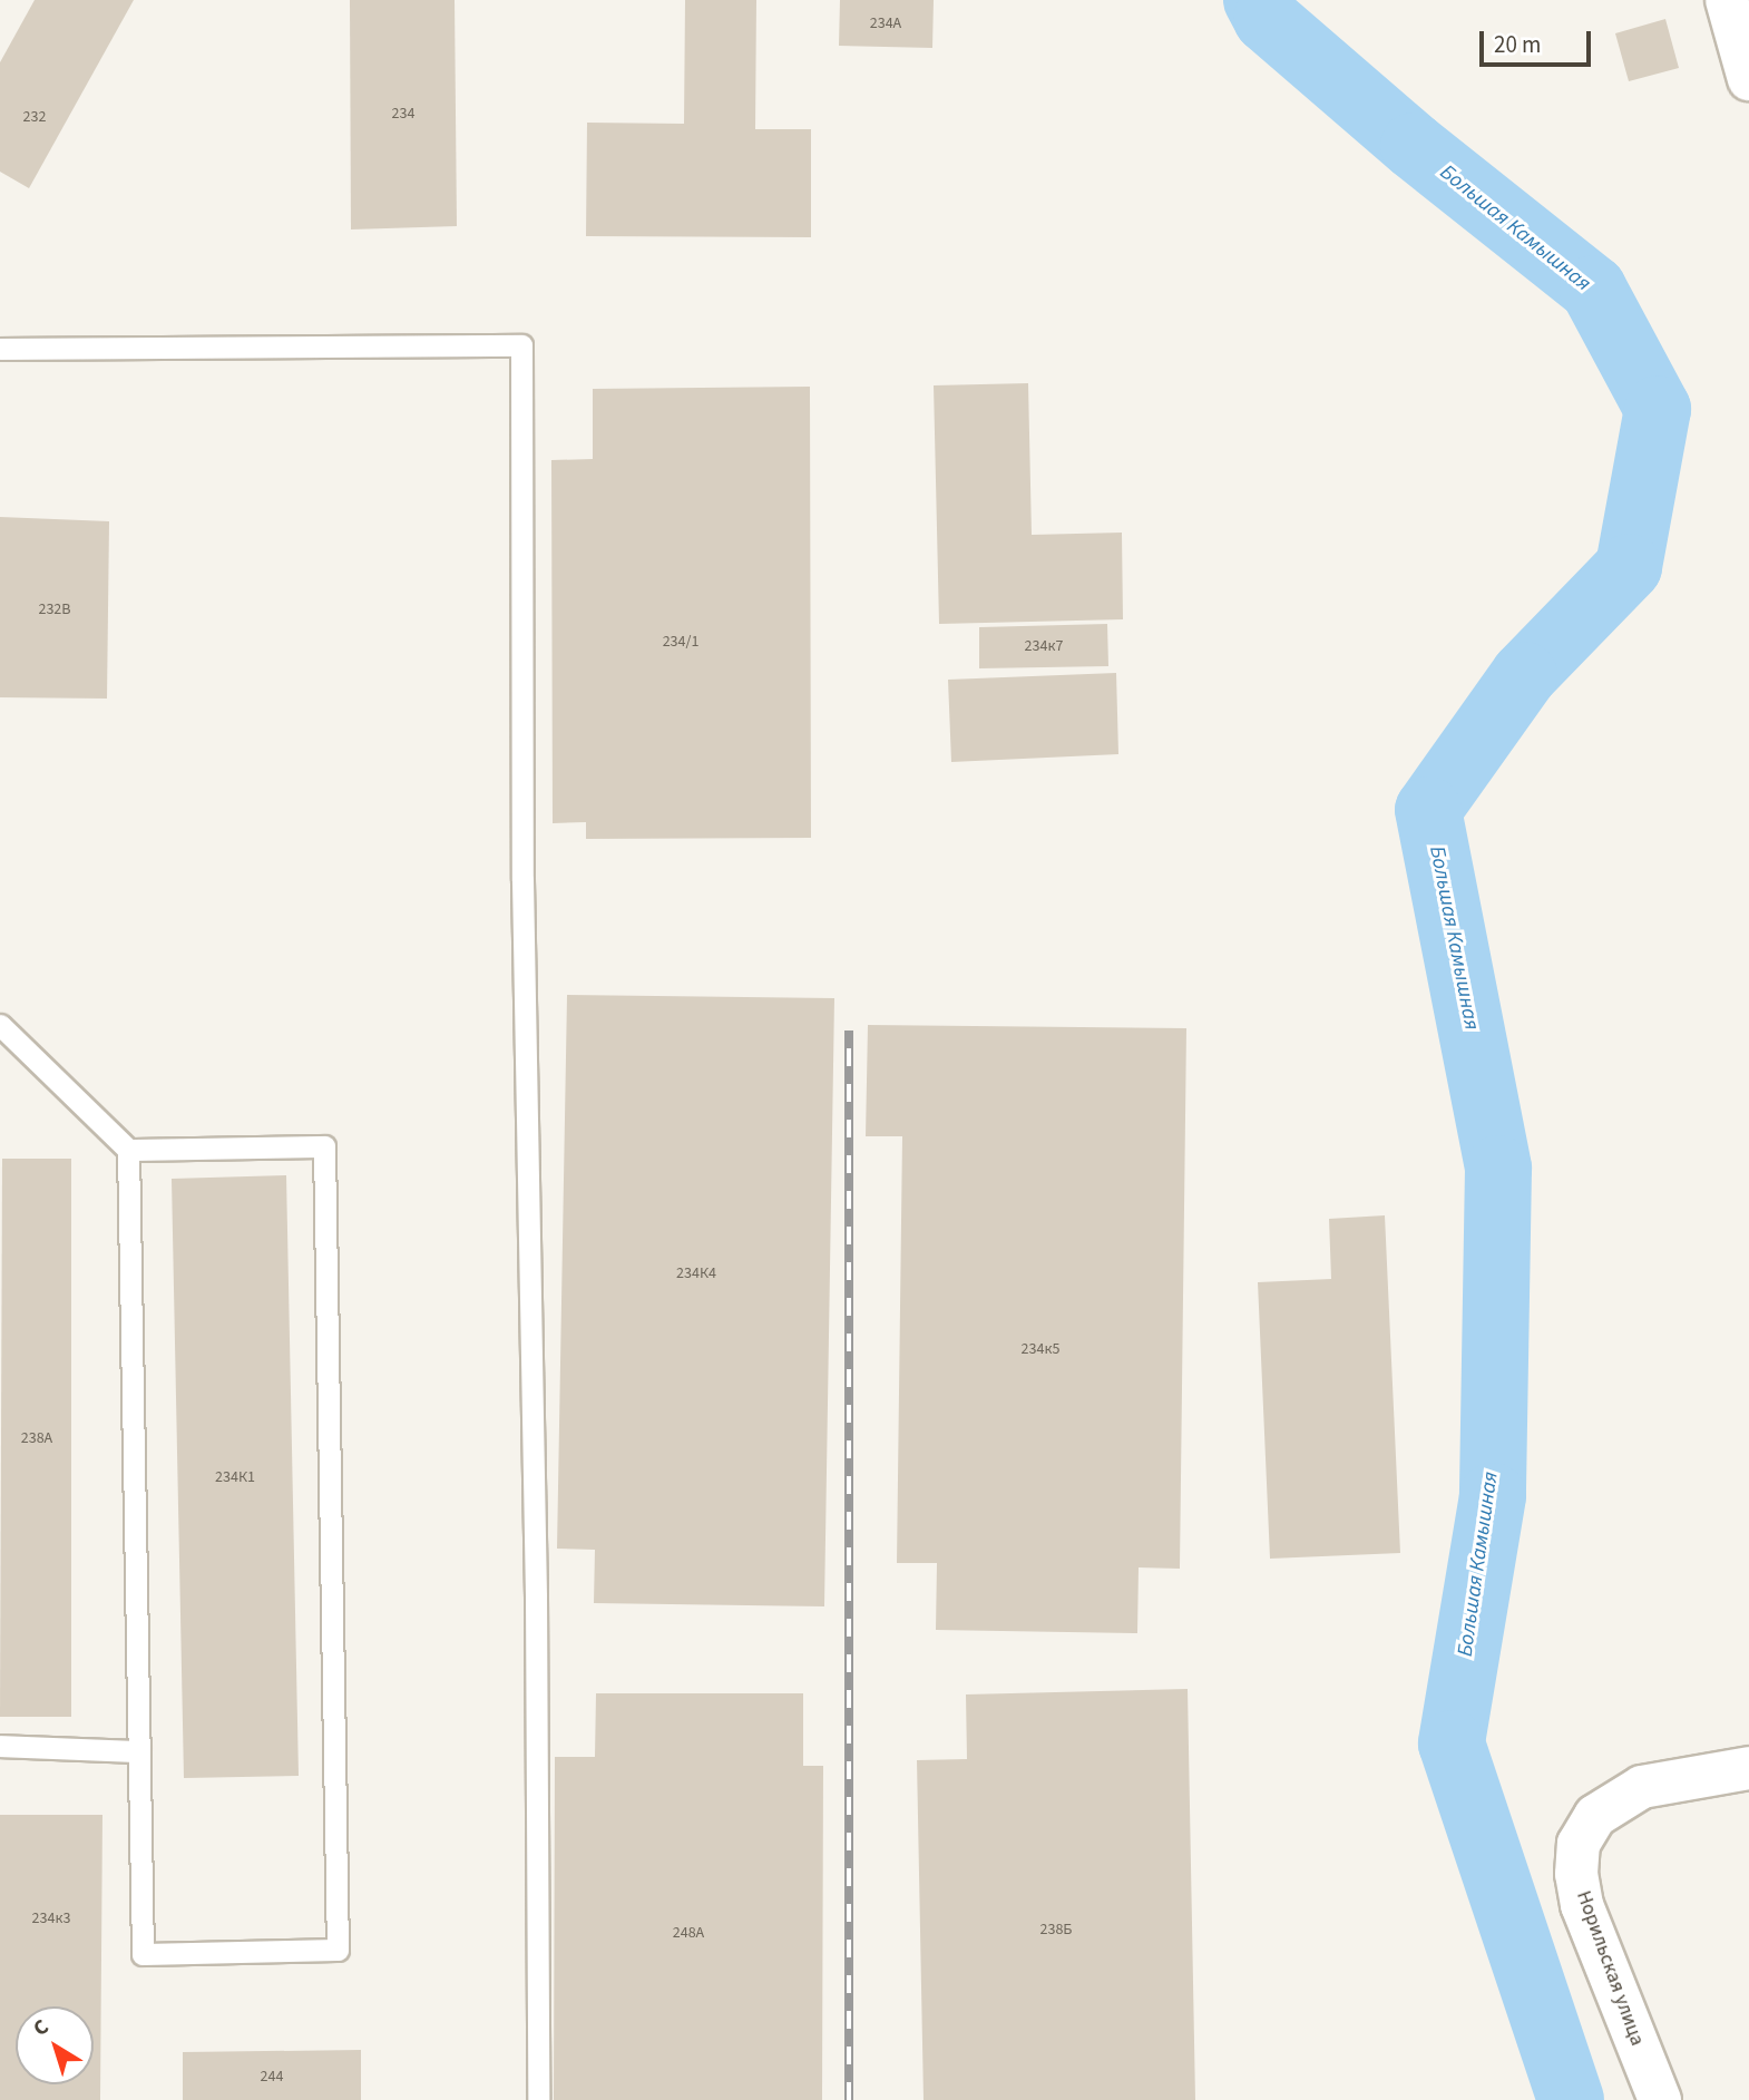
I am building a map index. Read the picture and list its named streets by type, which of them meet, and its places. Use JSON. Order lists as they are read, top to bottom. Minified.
{"streets":{"street":["Норильская улица"]},"water":["Большая Камышная"],"house_numbers":["234А","234","232","232В","234/1","234к7","234К4","234к5","238А","234К1","234к3","238Б","248А","244"],"scale_bar":"20 m","north":"top left"}
